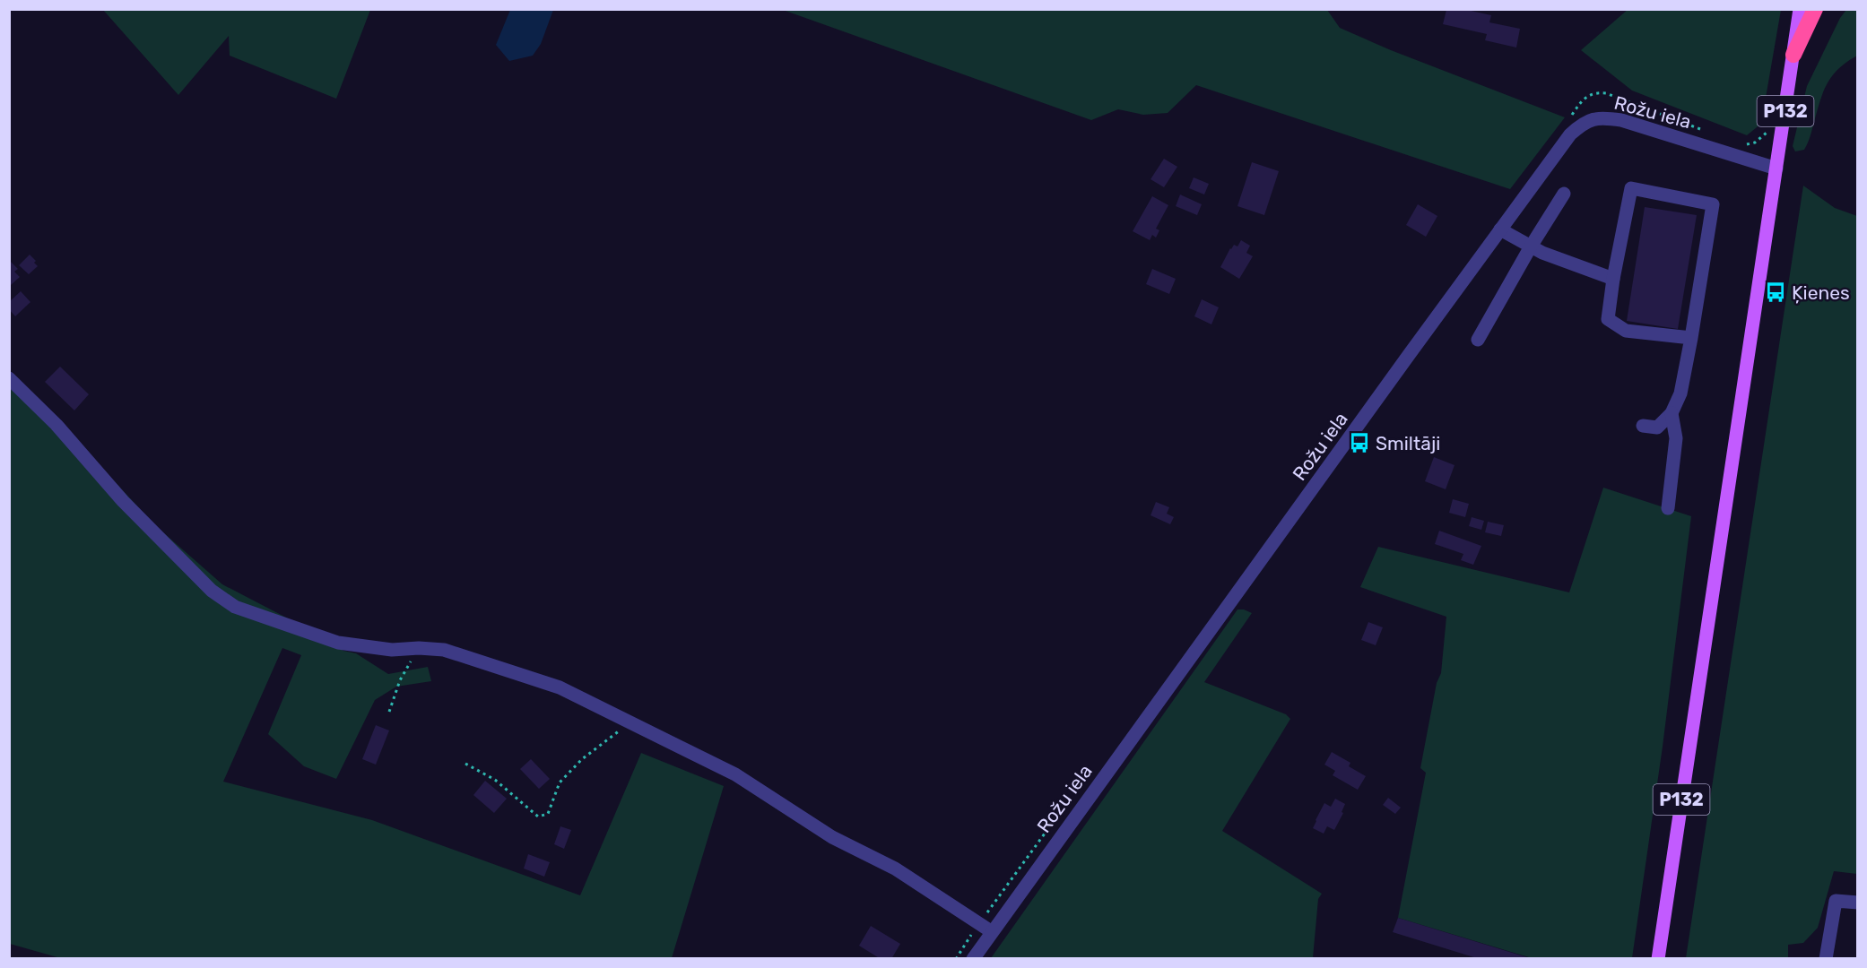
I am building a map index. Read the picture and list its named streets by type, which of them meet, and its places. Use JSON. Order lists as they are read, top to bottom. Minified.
{"streets":{"main road":["P132"],"street":["Rožu iela"]},"crossings":[["P132","Rožu iela"]],"places":{"bus stop":["Ķienes","Smiltāji"]}}
